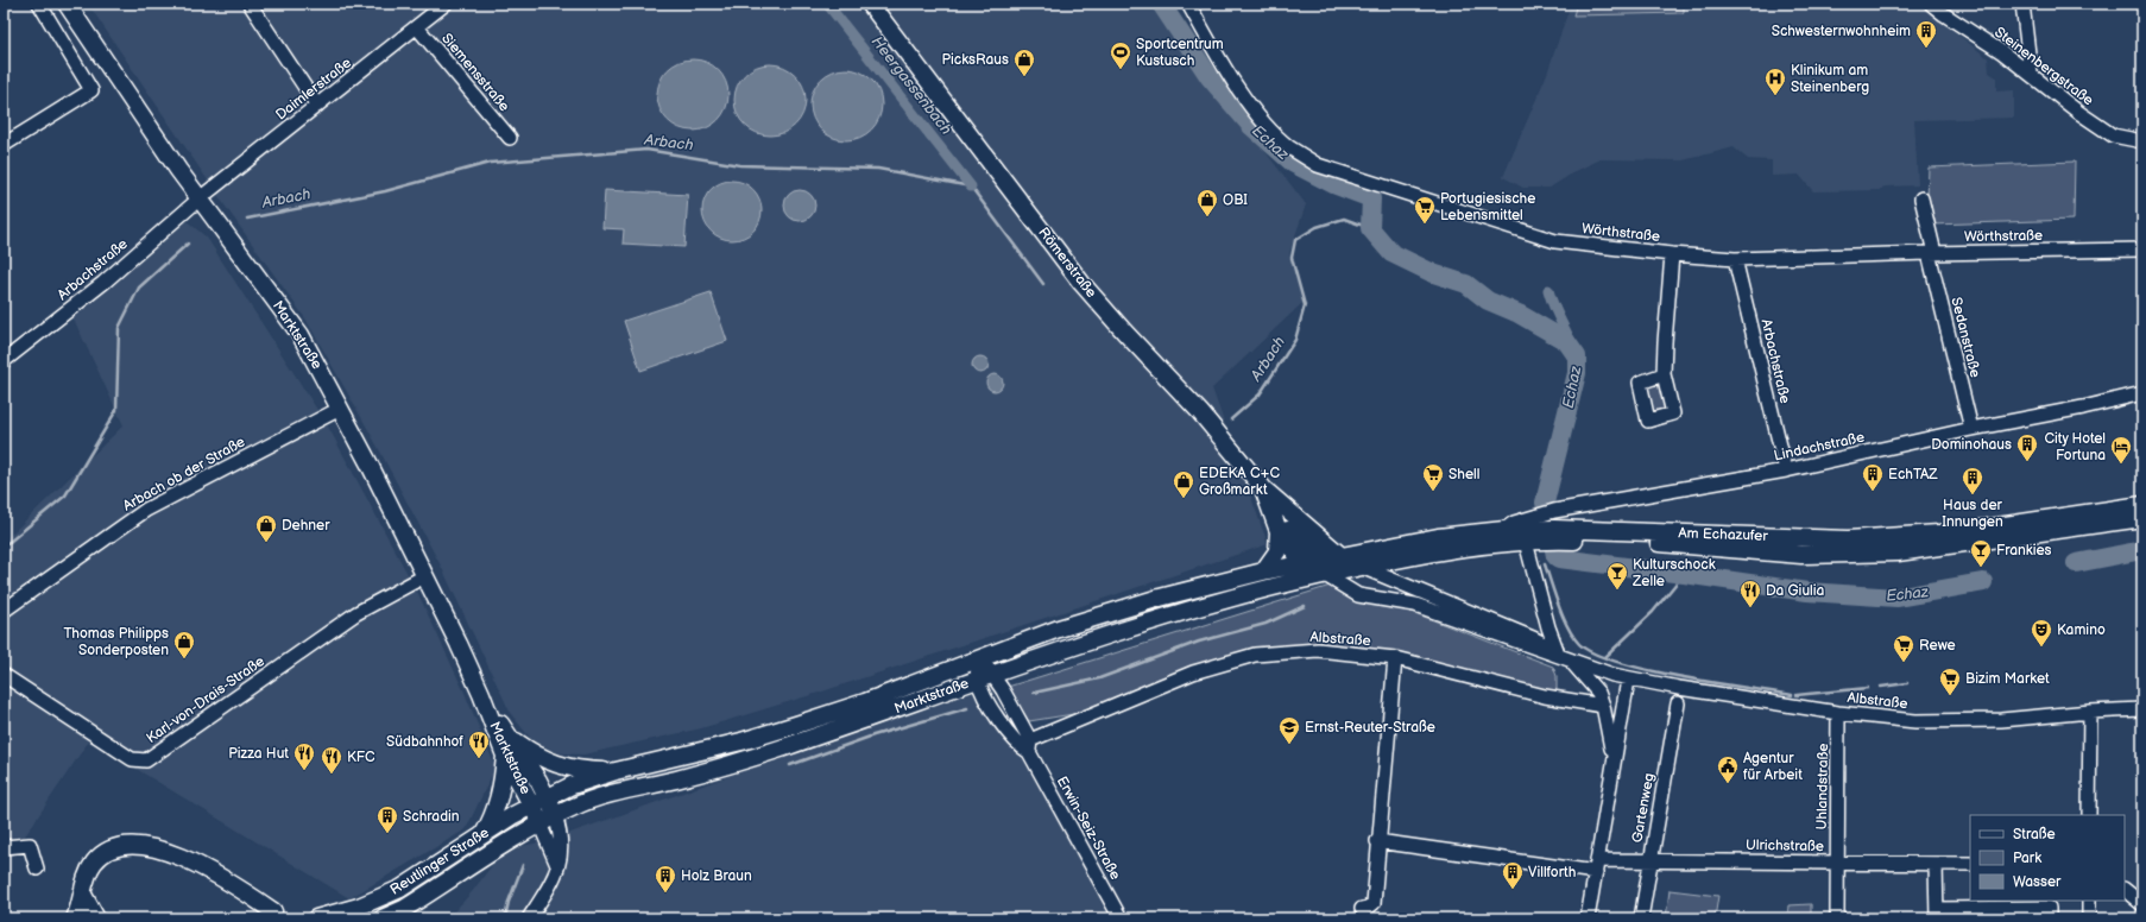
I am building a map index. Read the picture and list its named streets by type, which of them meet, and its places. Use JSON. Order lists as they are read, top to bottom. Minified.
{"streets":{"main road":["Römerstraße","Marktstraße","Am Echazufer","Reutlinger Straße"],"street":["Steinenbergstraße","Siemensstraße","Daimlerstraße","Wörthstraße","Arbachstraße","Sedanstraße","Lindachstraße","Arbach ob der Straße","Albstraße","Karl-von-Drais-Straße","Uhlandstraße","Gartenweg","Erwin-Seiz-Straße","Ulrichstraße"]},"crossings":[["Siemensstraße","Daimlerstraße"],["Daimlerstraße","Arbachstraße"],["Daimlerstraße","Marktstraße"],["Wörthstraße","Arbachstraße"],["Wörthstraße","Sedanstraße"],["Römerstraße","Marktstraße"],["Römerstraße","Am Echazufer"],["Römerstraße","Albstraße"],["Arbachstraße","Marktstraße"],["Arbachstraße","Lindachstraße"],["Marktstraße","Arbach ob der Straße"],["Marktstraße","Am Echazufer"],["Marktstraße","Albstraße"],["Marktstraße","Karl-von-Drais-Straße"],["Marktstraße","Erwin-Seiz-Straße"],["Marktstraße","Reutlinger Straße"],["Sedanstraße","Lindachstraße"],["Lindachstraße","Am Echazufer"],["Am Echazufer","Albstraße"],["Albstraße","Uhlandstraße"],["Albstraße","Erwin-Seiz-Straße"],["Uhlandstraße","Ulrichstraße"],["Gartenweg","Ulrichstraße"]],"water":["Heergassenbach","Arbach","Echaz"],"places":{"building":["Schwesternwohnheim","Dominohaus","EchTAZ","Haus der Innungen","Schradin","Villforth","Holz Braun"],"sports":["Sportcentrum Kustusch"],"shop":["PicksRaus","OBI","EDEKA C+C Großmarkt","Dehner","Thomas Philipps Sonderposten"],"hospital":["Klinikum am Steinenberg"],"supermarket":["Portugiesische Lebensmittel","Shell","Rewe","Bizim Market"],"hotel":["City Hotel Fortuna"],"bar":["Frankies","Kulturschock Zelle"],"restaurant":["Da Giulia","Südbahnhof","Pizza Hut","KFC"],"theatre":["Kamino"],"school or university":["Ernst-Reuter-Straße"],"public building":["Agentur für Arbeit"]},"legend":["Straße","Park","Wasser"]}
